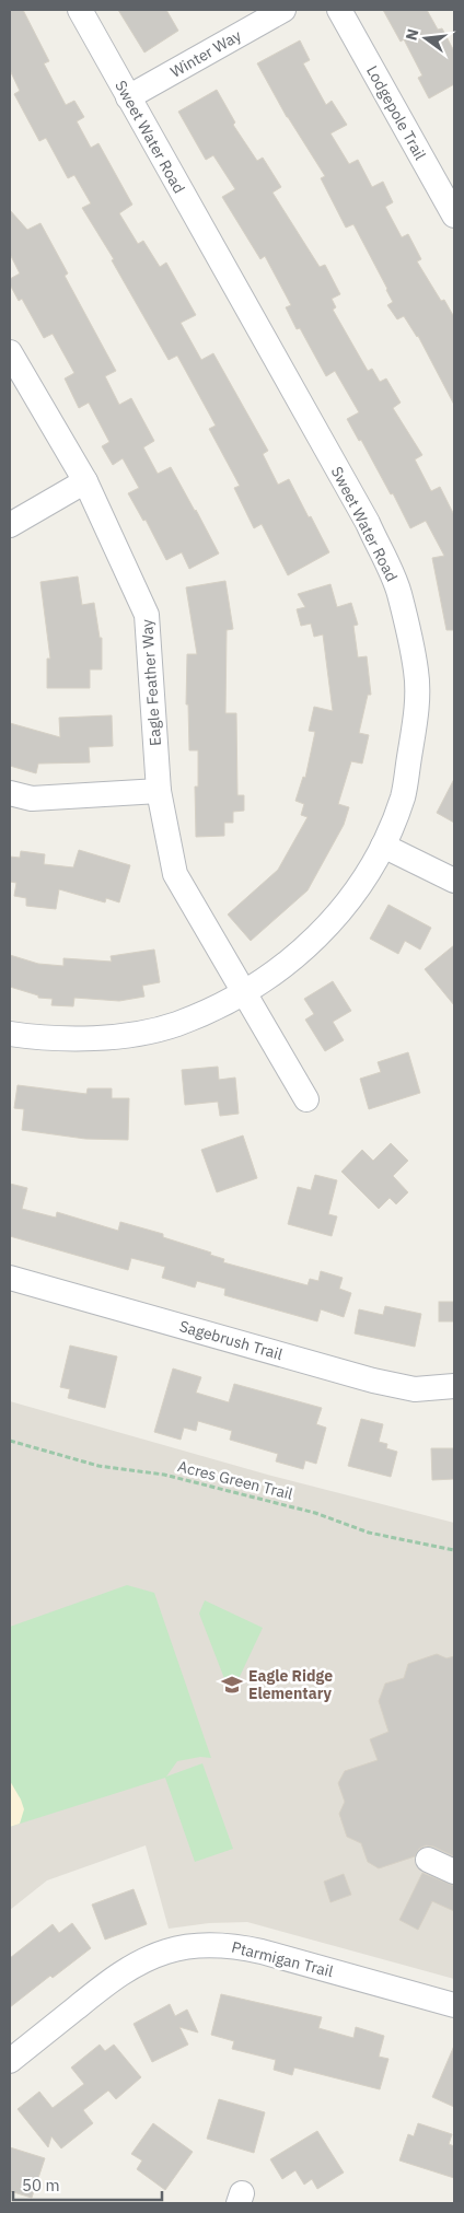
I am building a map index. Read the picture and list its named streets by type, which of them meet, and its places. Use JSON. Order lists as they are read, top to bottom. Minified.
{"streets":{"street":["Winter Way","Lodgepole Trail","Sweet Water Road","Eagle Feather Way","Sagebrush Trail","Ptarmigan Trail"],"path":["Acres Green Trail"]},"crossings":[["Winter Way","Sweet Water Road"],["Sweet Water Road","Eagle Feather Way"]],"places":{"school or university":["Eagle Ridge Elementary"]},"scale_bar":"50 m","north":"left"}
